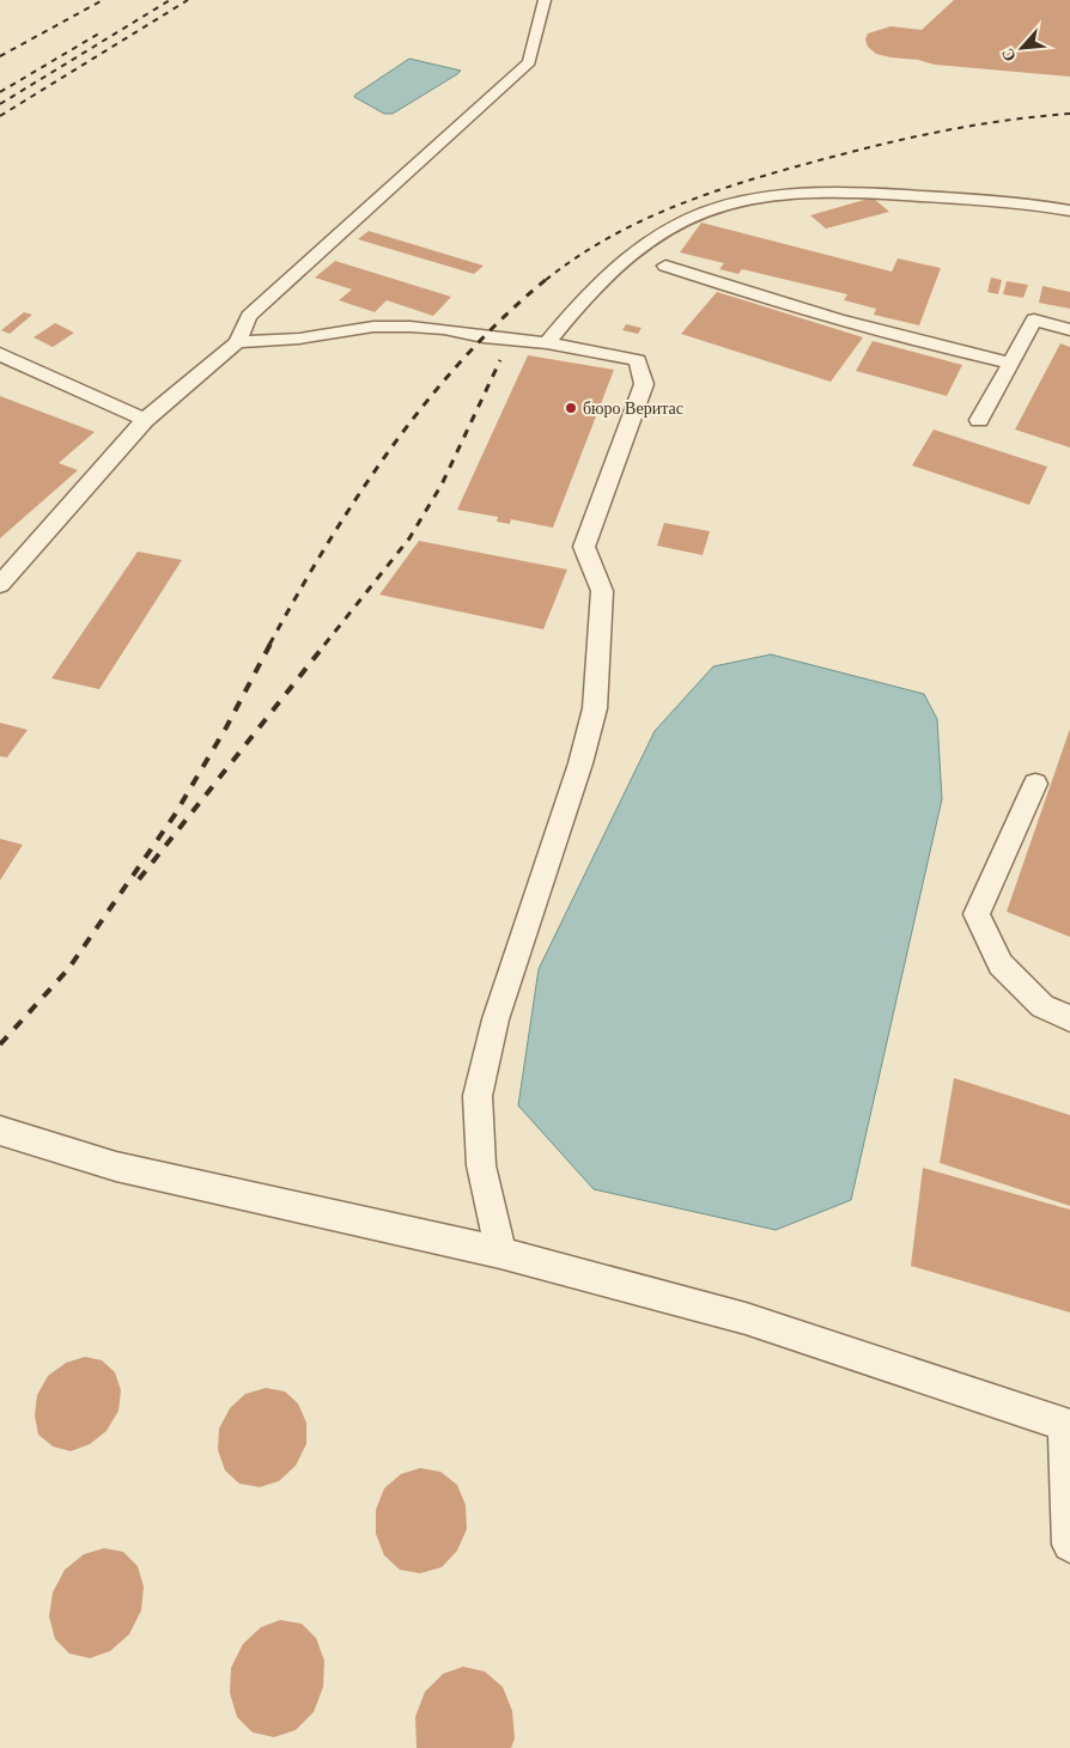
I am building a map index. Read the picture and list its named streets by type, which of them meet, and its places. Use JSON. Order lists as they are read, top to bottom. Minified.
{"places":["бюро Веритас"],"north":"bottom left"}
